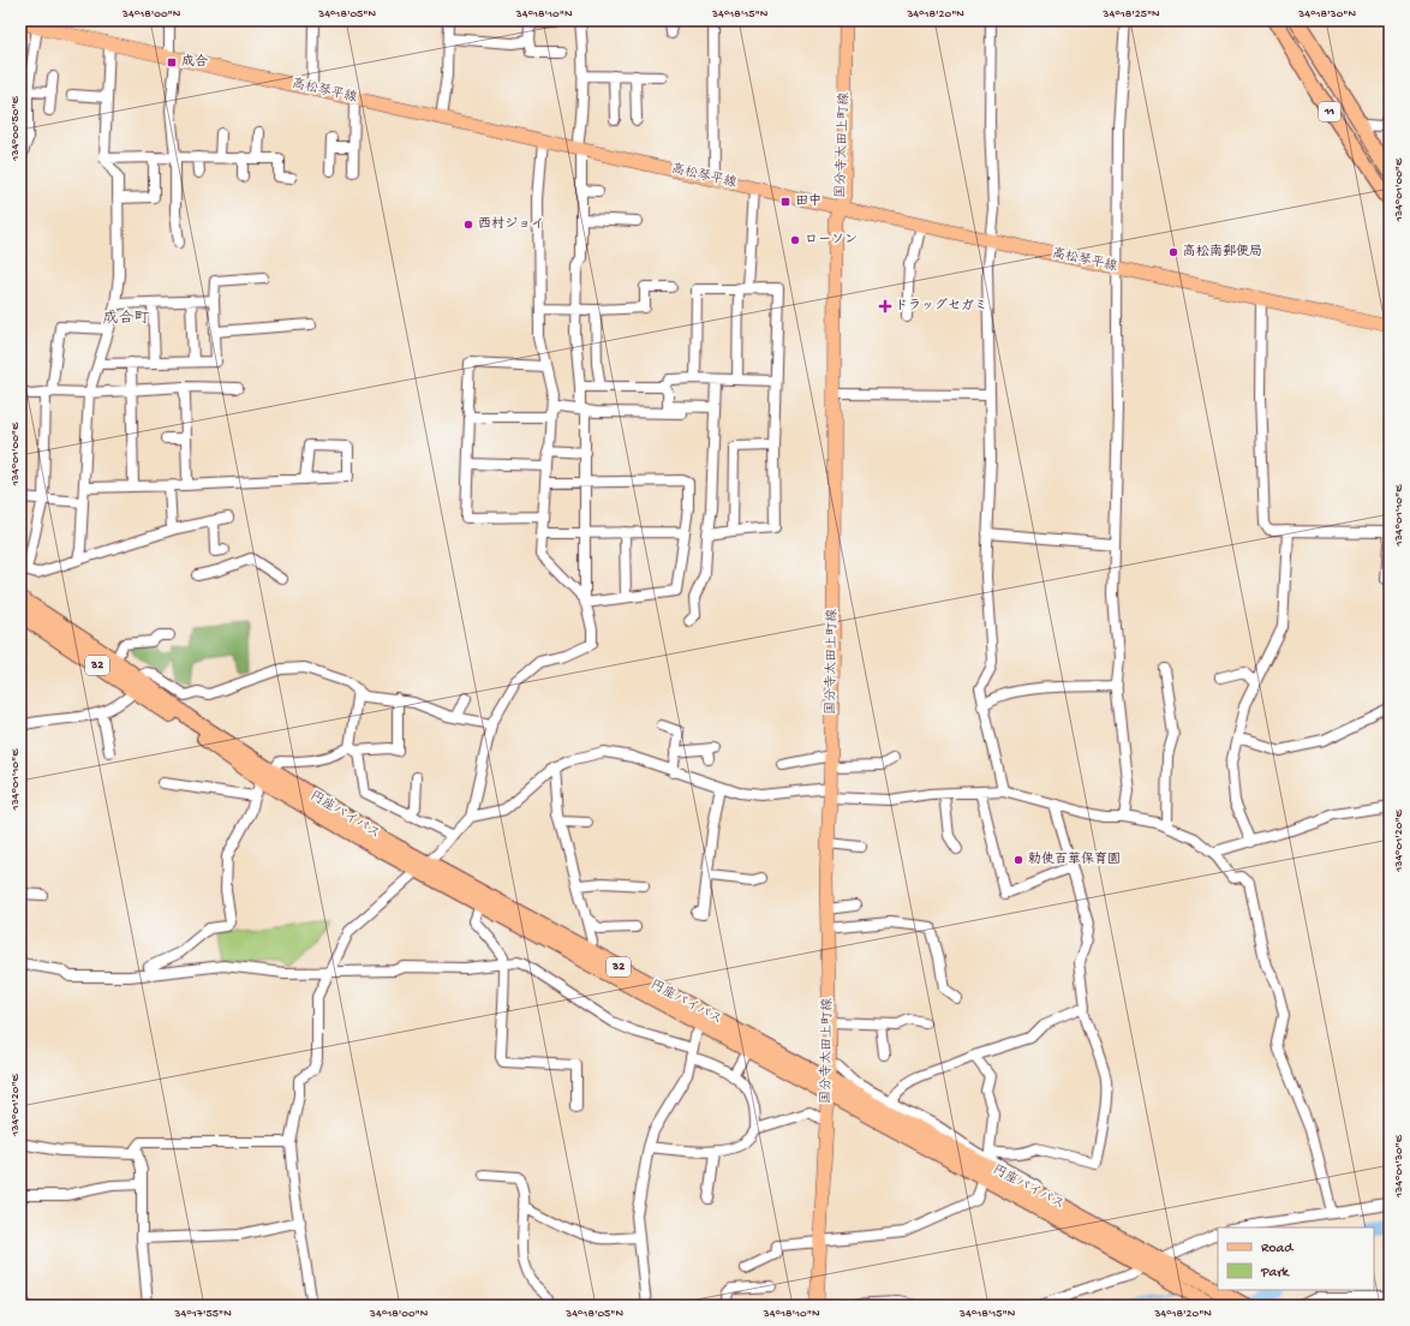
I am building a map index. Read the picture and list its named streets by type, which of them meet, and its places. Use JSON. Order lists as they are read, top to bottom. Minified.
{"streets":{"highway":["11","32","円座バイパス"],"main road":["高松琴平線","国分寺太田上町線"]},"crossings":[["高松琴平線","国分寺太田上町線"],["国分寺太田上町線","円座バイパス"]],"districts":["成合町"],"places":{"transit":["成合","田中"],"other":["西村ジョイ","ローソン","高松南郵便局","勅使百華保育園"],"health":["ドラッグセガミ"]},"legend":["Road","Park"],"coordinates":["34°18'00\"N","34°18'05\"N","34°18'10\"N","34°18'15\"N","34°18'20\"N","34°18'25\"N","34°18'30\"N","134°00'50\"E","134°01'00\"E","134°01'10\"E","134°01'20\"E","134°01'30\"E","34°17'55\"N"]}
